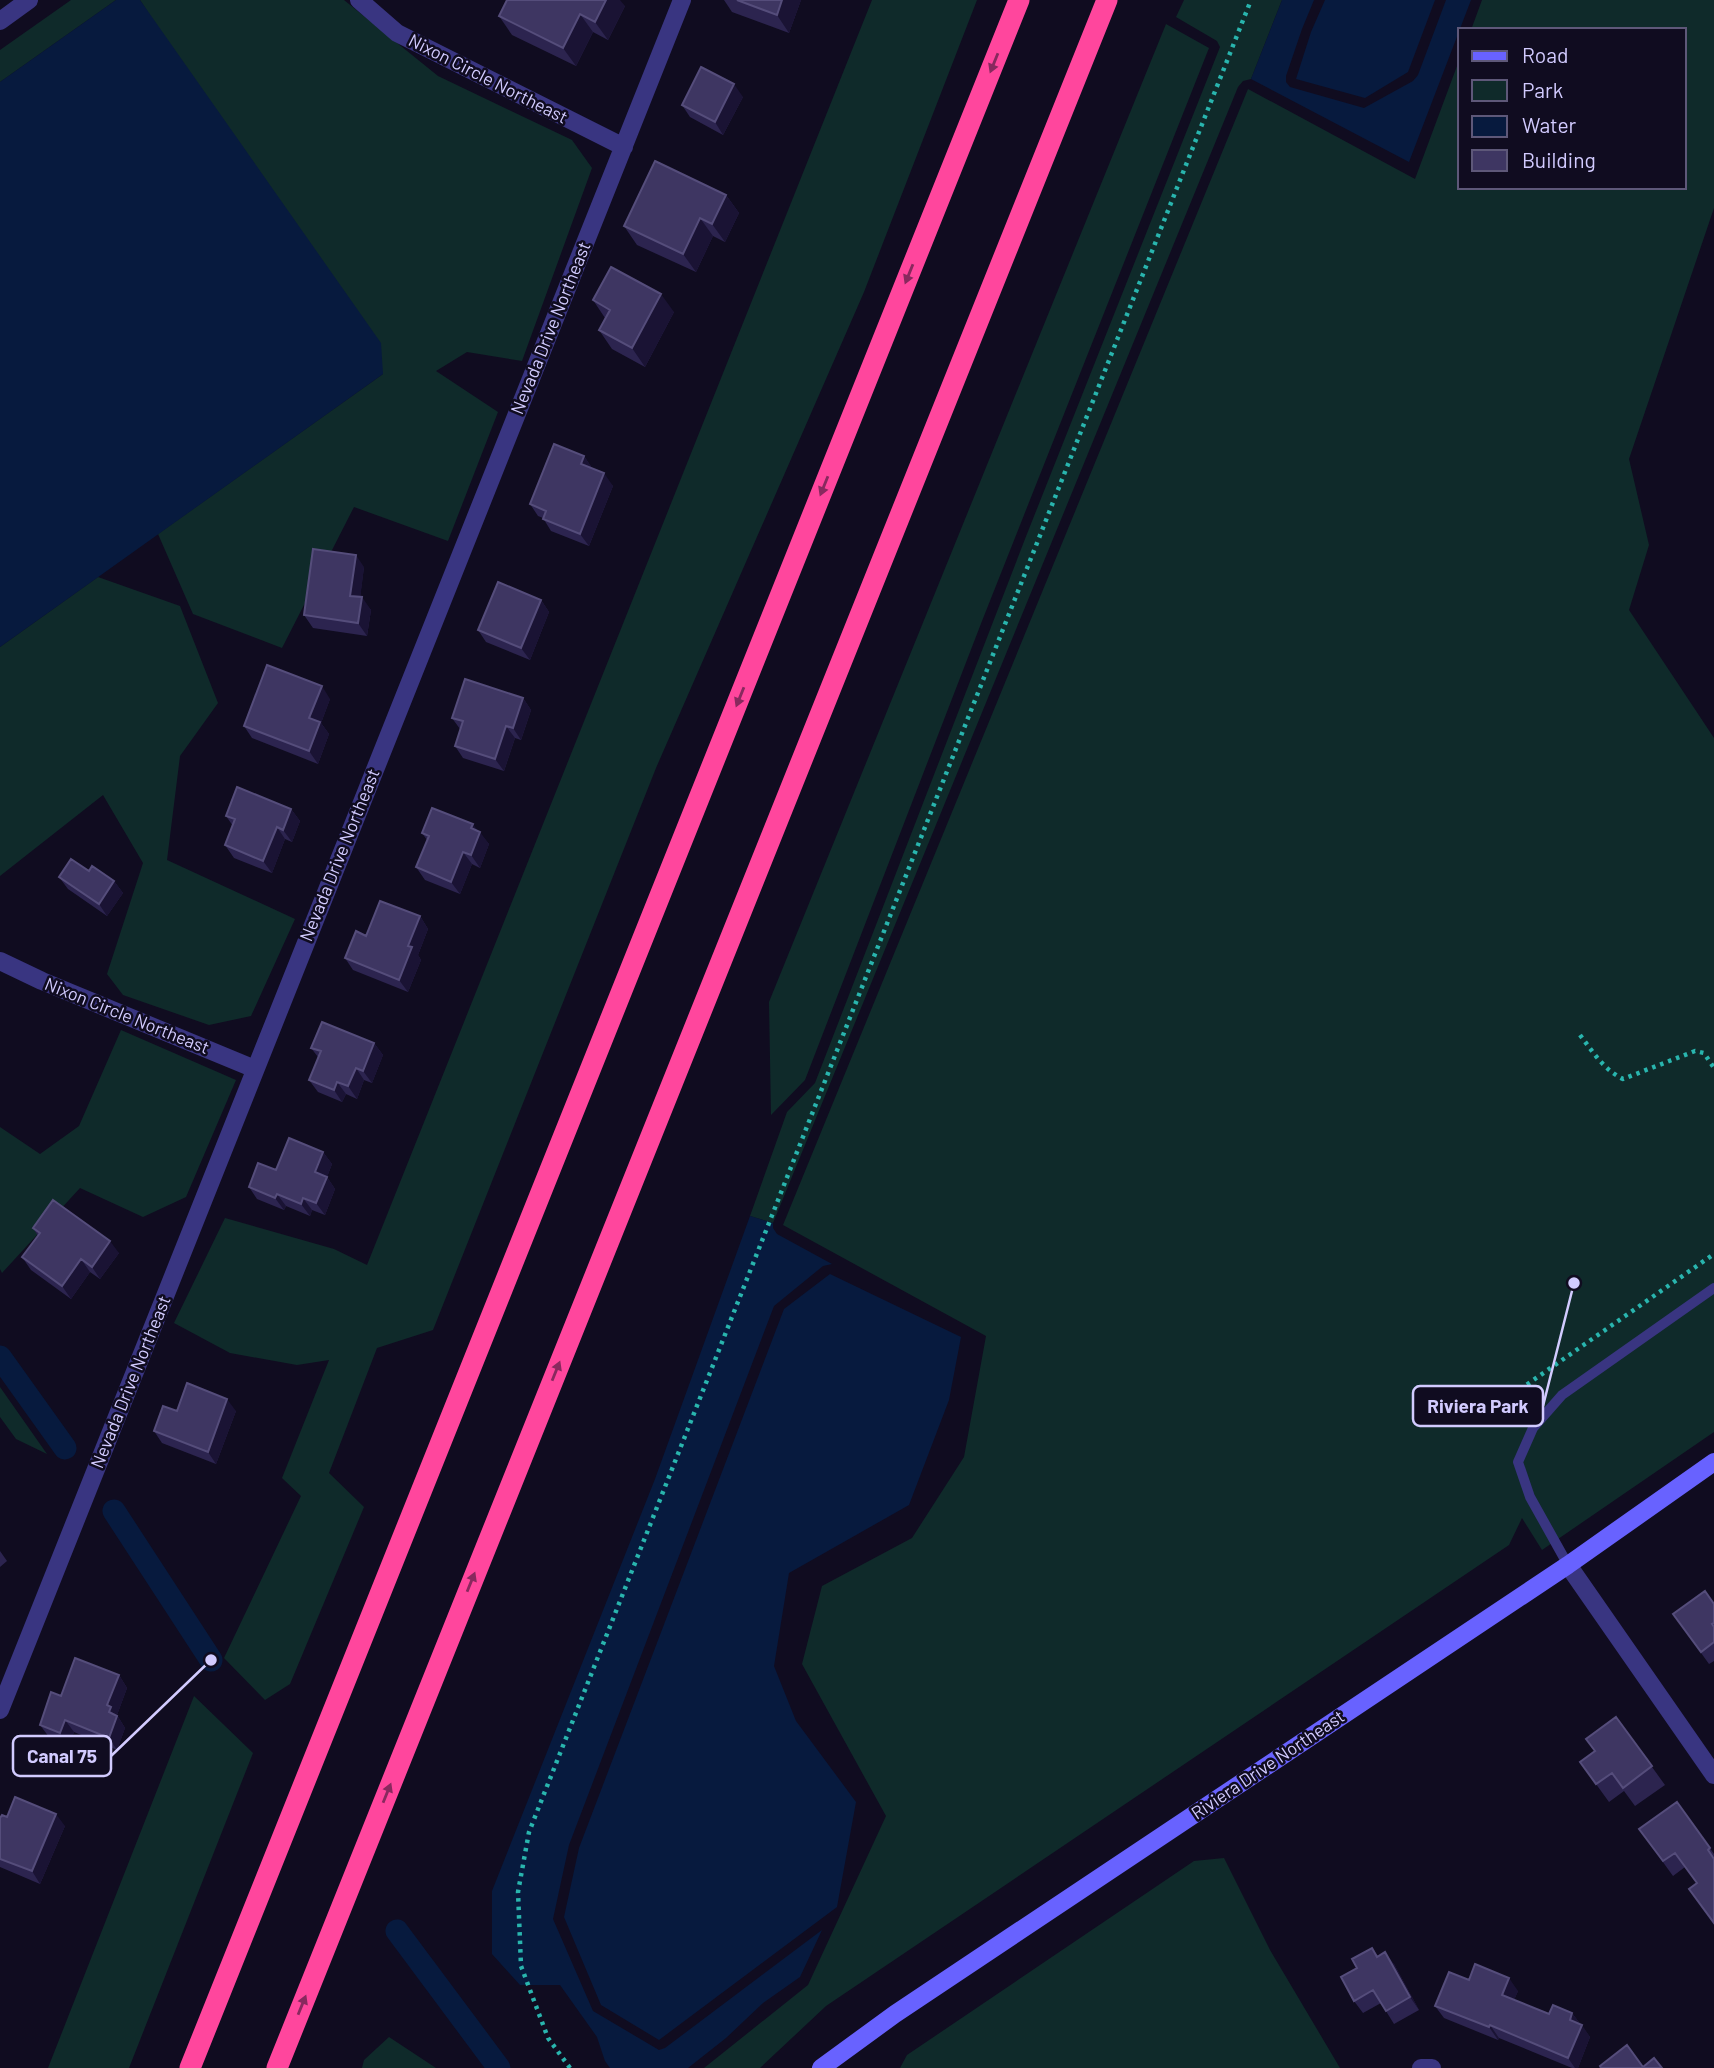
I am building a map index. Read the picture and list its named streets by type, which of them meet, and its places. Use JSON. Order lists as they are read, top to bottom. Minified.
{"streets":{"street":["Nixon Circle Northeast","Nevada Drive Northeast","Riviera Drive Northeast"]},"crossings":[["Nixon Circle Northeast","Nevada Drive Northeast"]],"places":["Riviera Park","Canal 75"],"legend":["Road","Park","Water","Building"]}
